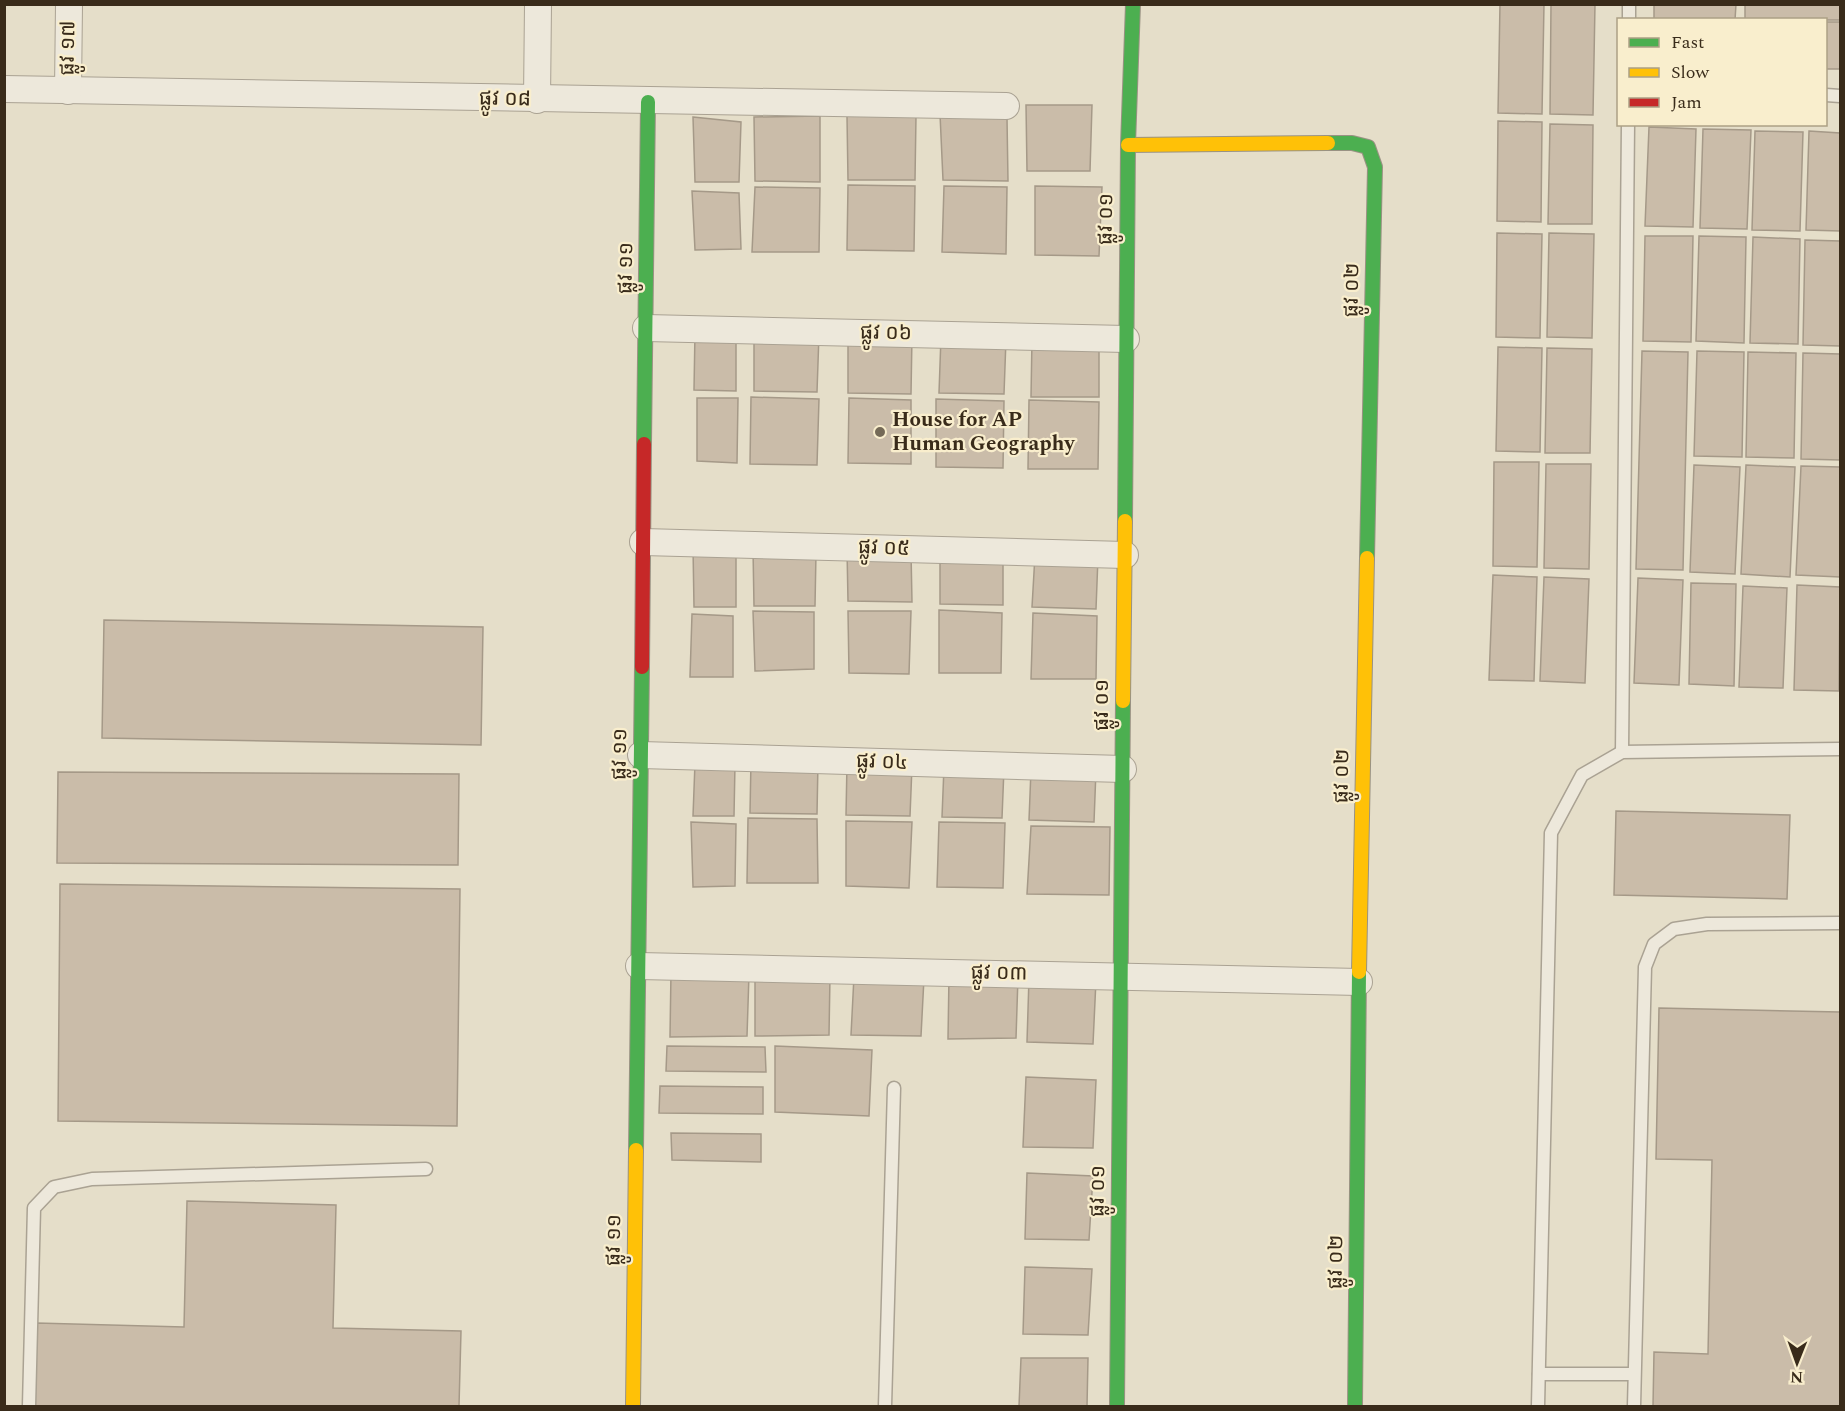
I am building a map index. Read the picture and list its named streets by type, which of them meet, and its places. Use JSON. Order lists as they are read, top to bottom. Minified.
{"streets":{"street":["ផ្លូវ ១៧","ផ្លូវ ០៨","ផ្លូវ ០១","ផ្លូវ ១១","ផ្លូវ ០២","ផ្លូវ ០៦","ផ្លូវ ០៥","ផ្លូវ ០៤","ផ្លូវ ០៣"]},"crossings":[["ផ្លូវ ១៧","ផ្លូវ ០៨"],["ផ្លូវ ០៨","ផ្លូវ ១១"],["ផ្លូវ ០១","ផ្លូវ ០២"],["ផ្លូវ ០១","ផ្លូវ ០៦"],["ផ្លូវ ០១","ផ្លូវ ០៥"],["ផ្លូវ ០១","ផ្លូវ ០៤"],["ផ្លូវ ០១","ផ្លូវ ០៣"],["ផ្លូវ ១១","ផ្លូវ ០៦"],["ផ្លូវ ១១","ផ្លូវ ០៥"],["ផ្លូវ ១១","ផ្លូវ ០៤"],["ផ្លូវ ១១","ផ្លូវ ០៣"],["ផ្លូវ ០២","ផ្លូវ ០៣"]],"places":["House for AP Human Geography"],"legend":["Fast","Slow","Jam"],"north":"bottom"}
